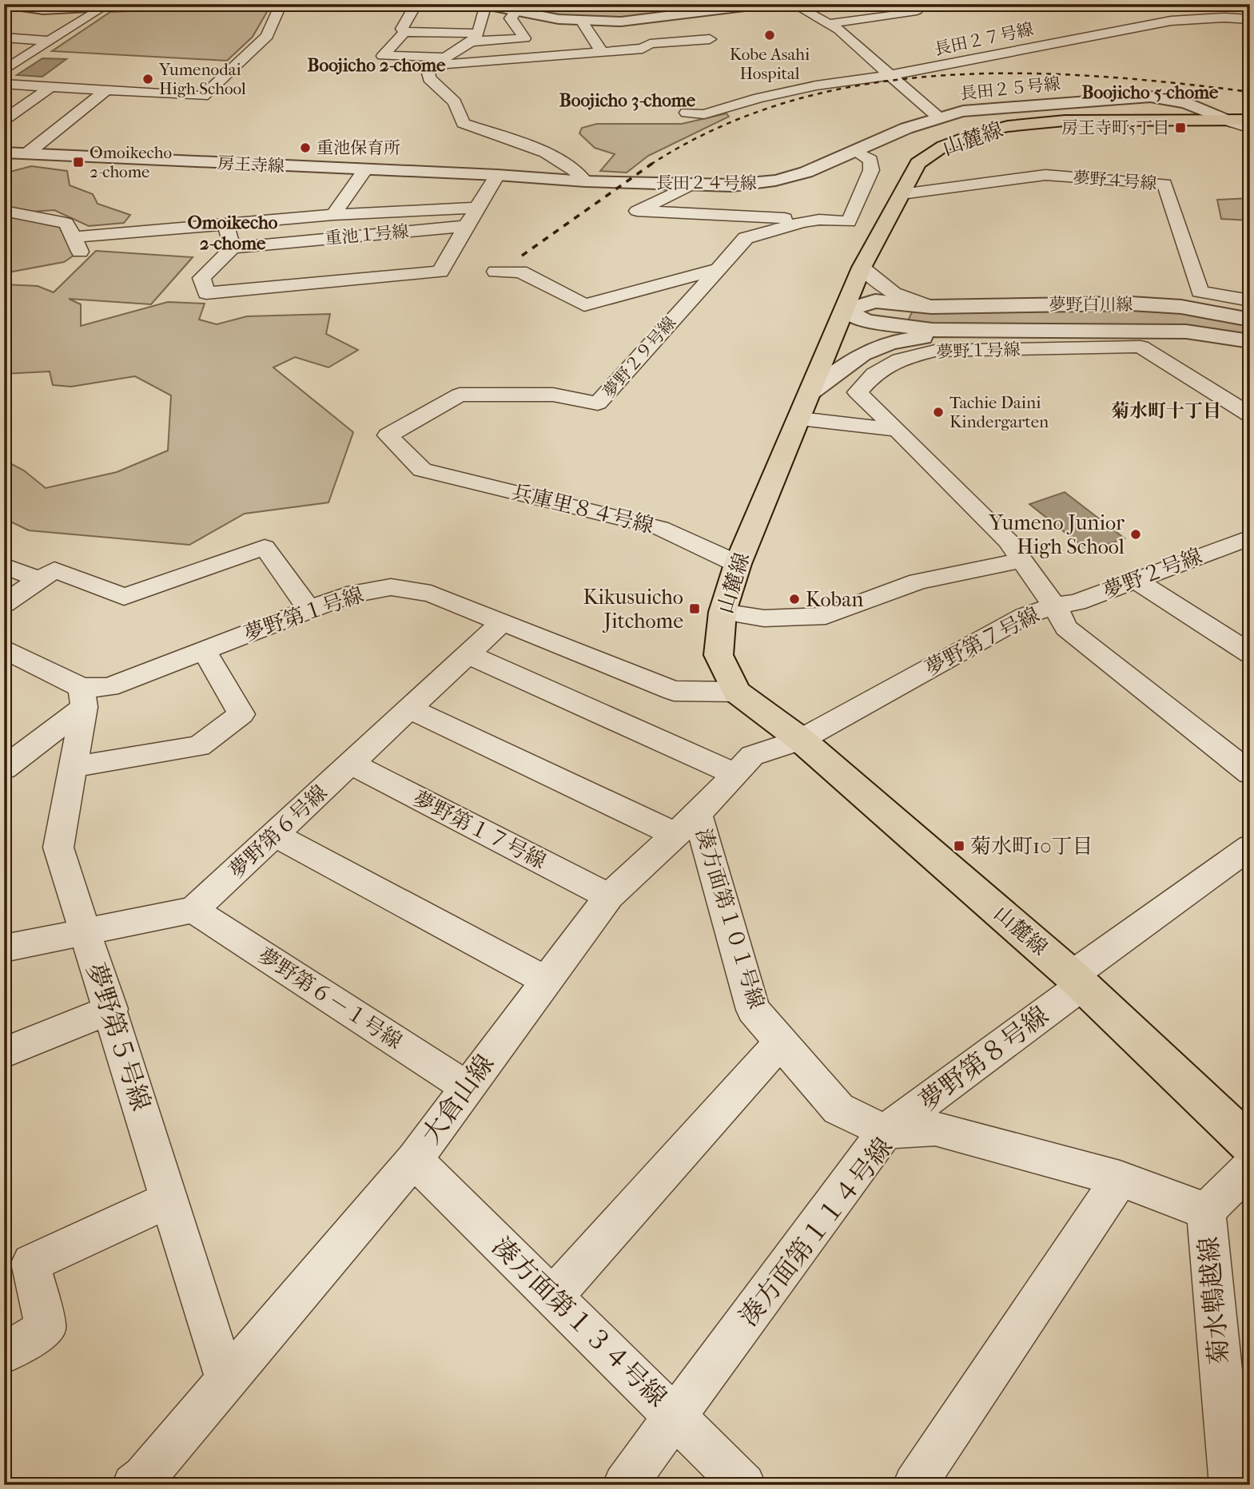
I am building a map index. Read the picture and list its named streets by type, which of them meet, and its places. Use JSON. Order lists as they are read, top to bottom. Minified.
{"streets":{"main road":["山麓線"],"street":["長田２７号線","長田２５号線","房王寺線","夢野４号線","長田２４号線","重池１号線","夢野白川線","夢野１号線","夢野２９号線","兵庫里８４号線","夢野２号線","夢野第１号線","夢野第７号線","夢野第１７号線","夢野第６号線","湊方面第１０１号線","夢野第６－１号線","夢野第５号線","夢野第８号線","大倉山線","湊方面第１１４号線","菊水鵯越線","湊方面第１３４号線"]},"crossings":[["長田２５号線","山麓線"],["長田２５号線","長田２４号線"],["山麓線","夢野４号線"],["山麓線","夢野白川線"],["山麓線","兵庫里８４号線"],["山麓線","夢野第１号線"],["山麓線","夢野第７号線"],["山麓線","夢野第８号線"],["山麓線","大倉山線"],["房王寺線","長田２４号線"],["夢野１号線","夢野２号線"],["夢野１号線","夢野第７号線"],["夢野２９号線","兵庫里８４号線"],["夢野２号線","夢野第７号線"],["夢野第１号線","夢野第６号線"],["夢野第１号線","夢野第５号線"],["夢野第７号線","大倉山線"],["夢野第１７号線","夢野第６号線"],["夢野第１７号線","大倉山線"],["夢野第６号線","夢野第６－１号線"],["湊方面第１０１号線","夢野第８号線"],["湊方面第１０１号線","大倉山線"],["湊方面第１０１号線","湊方面第１１４号線"],["夢野第６－１号線","大倉山線"],["夢野第５号線","大倉山線"],["夢野第８号線","湊方面第１１４号線"],["大倉山線","湊方面第１３４号線"],["湊方面第１１４号線","菊水鵯越線"],["湊方面第１１４号線","湊方面第１３４号線"]],"districts":["Boojicho 2-chome","Boojicho 5-chome","Boojicho 3-chome","Omoikecho 2-chome","菊水町十丁目"],"places":{"other":["Kobe Asahi Hospital","Yumenodai High School","重池保育所","Tachie Daini Kindergarten","Yumeno Junior High School","Koban"],"transit":["房王寺町5丁目","Omoikecho 2-chome","Kikusuicho Jitchome","菊水町10丁目"]}}
